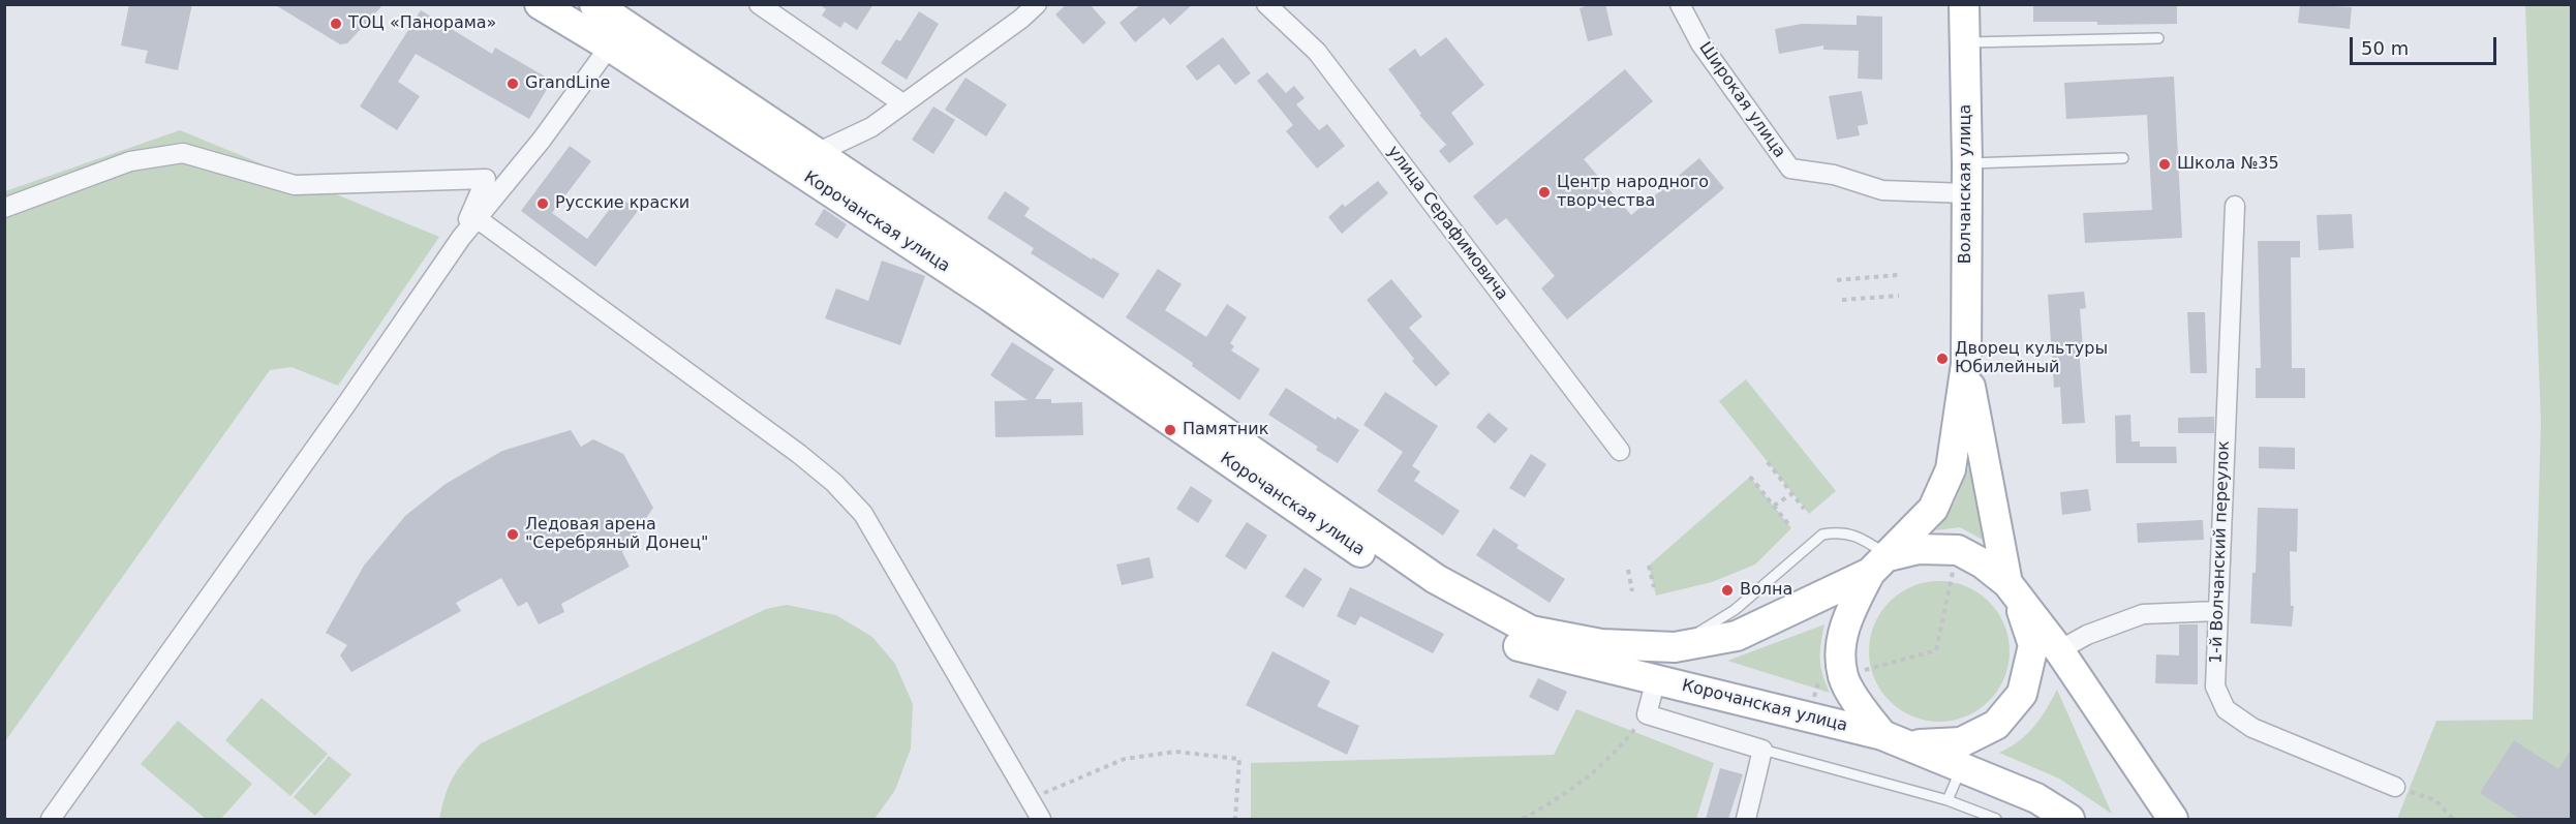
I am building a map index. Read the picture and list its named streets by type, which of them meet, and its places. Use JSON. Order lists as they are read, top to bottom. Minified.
{"streets":{"main road":["Волчанская улица","Корочанская улица"],"street":["Широкая улица","улица Серафимовича","1-й Волчанский переулок"]},"crossings":[["Широкая улица","Волчанская улица"]],"places":["ТОЦ «Панорама»","GrandLine","Школа №35","Центр народного творчества","Русские краски","Дворец культуры Юбилейный","Памятник","Ледовая арена \"Серебряный Донец\"","Волна"],"scale_bar":"50 m"}
